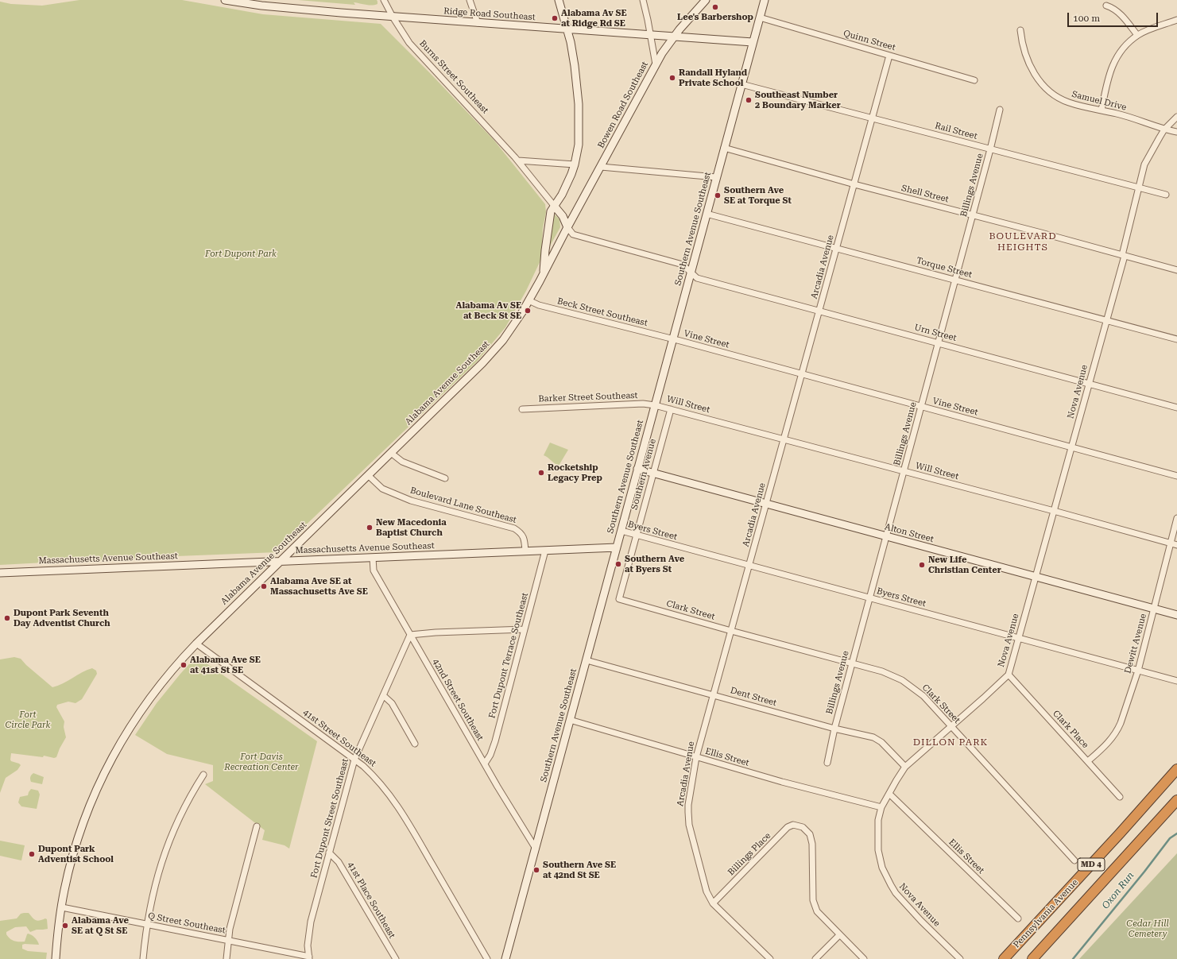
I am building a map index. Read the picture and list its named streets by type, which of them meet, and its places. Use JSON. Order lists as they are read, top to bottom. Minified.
{"streets":{"highway":["MD 4","Pennsylvania Avenue"],"street":["Ridge Road Southeast","Quinn Street","Burns Street Southeast","Samuel Drive","Bowen Road Southeast","Rail Street","Billings Avenue","Shell Street","Southern Avenue Southeast","Arcadia Avenue","Torque Street","Beck Street Southeast","Urn Street","Vine Street","Alabama Avenue Southeast","Nova Avenue","Barker Street Southeast","Will Street","Southern Avenue","Boulevard Lane Southeast","Byers Street","Alton Street","Massachusetts Avenue Southeast","Clark Street","Dewitt Avenue","Fort Dupont Terrace Southeast","Dent Street","42nd Street Southeast","Clark Place","41st Street Southeast","Ellis Street","Fort Dupont Street Southeast","Billings Place","41st Place Southeast","Q Street Southeast"]},"crossings":[["Ridge Road Southeast","Burns Street Southeast"],["Ridge Road Southeast","Bowen Road Southeast"],["Ridge Road Southeast","Southern Avenue Southeast"],["Quinn Street","Southern Avenue Southeast"],["Quinn Street","Arcadia Avenue"],["Burns Street Southeast","Bowen Road Southeast"],["Burns Street Southeast","Urn Street"],["Burns Street Southeast","Alabama Avenue Southeast"],["Samuel Drive","Nova Avenue"],["Bowen Road Southeast","Urn Street"],["Bowen Road Southeast","Alabama Avenue Southeast"],["Rail Street","Billings Avenue"],["Rail Street","Southern Avenue Southeast"],["Rail Street","Arcadia Avenue"],["Rail Street","Nova Avenue"],["Billings Avenue","Shell Street"],["Billings Avenue","Torque Street"],["Billings Avenue","Urn Street"],["Billings Avenue","Vine Street"],["Billings Avenue","Will Street"],["Billings Avenue","Byers Street"],["Billings Avenue","Alton Street"],["Billings Avenue","Clark Street"],["Billings Avenue","Dent Street"],["Shell Street","Southern Avenue Southeast"],["Shell Street","Arcadia Avenue"],["Shell Street","Nova Avenue"],["Southern Avenue Southeast","Torque Street"],["Southern Avenue Southeast","Beck Street Southeast"],["Southern Avenue Southeast","Urn Street"],["Southern Avenue Southeast","Vine Street"],["Southern Avenue Southeast","Barker Street Southeast"],["Southern Avenue Southeast","Will Street"],["Southern Avenue Southeast","Byers Street"],["Southern Avenue Southeast","Alton Street"],["Southern Avenue Southeast","Massachusetts Avenue Southeast"],["Southern Avenue Southeast","Dent Street"],["Southern Avenue Southeast","42nd Street Southeast"],["Southern Avenue Southeast","Ellis Street"],["Arcadia Avenue","Torque Street"],["Arcadia Avenue","Urn Street"],["Arcadia Avenue","Vine Street"],["Arcadia Avenue","Will Street"],["Arcadia Avenue","Byers Street"],["Arcadia Avenue","Alton Street"],["Arcadia Avenue","Clark Street"],["Arcadia Avenue","Dent Street"],["Arcadia Avenue","Ellis Street"],["Arcadia Avenue","Billings Place"],["Torque Street","Nova Avenue"],["Beck Street Southeast","Vine Street"],["Beck Street Southeast","Alabama Avenue Southeast"],["Urn Street","Alabama Avenue Southeast"],["Urn Street","Nova Avenue"],["Vine Street","Nova Avenue"],["Alabama Avenue Southeast","Boulevard Lane Southeast"],["Alabama Avenue Southeast","Massachusetts Avenue Southeast"],["Alabama Avenue Southeast","41st Street Southeast"],["Alabama Avenue Southeast","Q Street Southeast"],["Nova Avenue","Will Street"],["Nova Avenue","Byers Street"],["Nova Avenue","Alton Street"],["Nova Avenue","Clark Street"],["Nova Avenue","Dent Street"],["Nova Avenue","Clark Place"],["Nova Avenue","Ellis Street"],["Barker Street Southeast","Will Street"],["Will Street","Southern Avenue"],["Will Street","Dewitt Avenue"],["Southern Avenue","Byers Street"],["Southern Avenue","Alton Street"],["Southern Avenue","Clark Street"],["Boulevard Lane Southeast","Massachusetts Avenue Southeast"],["Byers Street","Dewitt Avenue"],["Alton Street","Dewitt Avenue"],["Massachusetts Avenue Southeast","Fort Dupont Terrace Southeast"],["Massachusetts Avenue Southeast","42nd Street Southeast"],["Dewitt Avenue","Clark Place"],["Fort Dupont Terrace Southeast","42nd Street Southeast"],["42nd Street Southeast","Fort Dupont Street Southeast"],["41st Street Southeast","Fort Dupont Street Southeast"],["Fort Dupont Street Southeast","41st Place Southeast"],["Fort Dupont Street Southeast","Q Street Southeast"]],"districts":["BOULEVARD HEIGHTS","DILLON PARK"],"water":["Oxon Run"],"parks":["Fort Dupont Park","Fort Circle Park","Fort Davis Recreation Center","Cedar Hill Cemetery"],"places":["Lee's Barbershop","Alabama Av SE at Ridge Rd SE","Randall Hyland Private School","Southeast Number 2 Boundary Marker","Southern Ave SE at Torque St","Alabama Av SE at Beck St SE","Rocketship Legacy Prep","New Macedonia Baptist Church","Southern Ave at Byers St","New Life Christian Center","Alabama Ave SE at Massachusetts Ave SE","Dupont Park Seventh Day Adventist Church","Alabama Ave SE at 41st St SE","Dupont Park Adventist School","Southern Ave SE at 42nd St SE","Alabama Ave SE at Q St SE"],"scale_bar":"100 m"}
